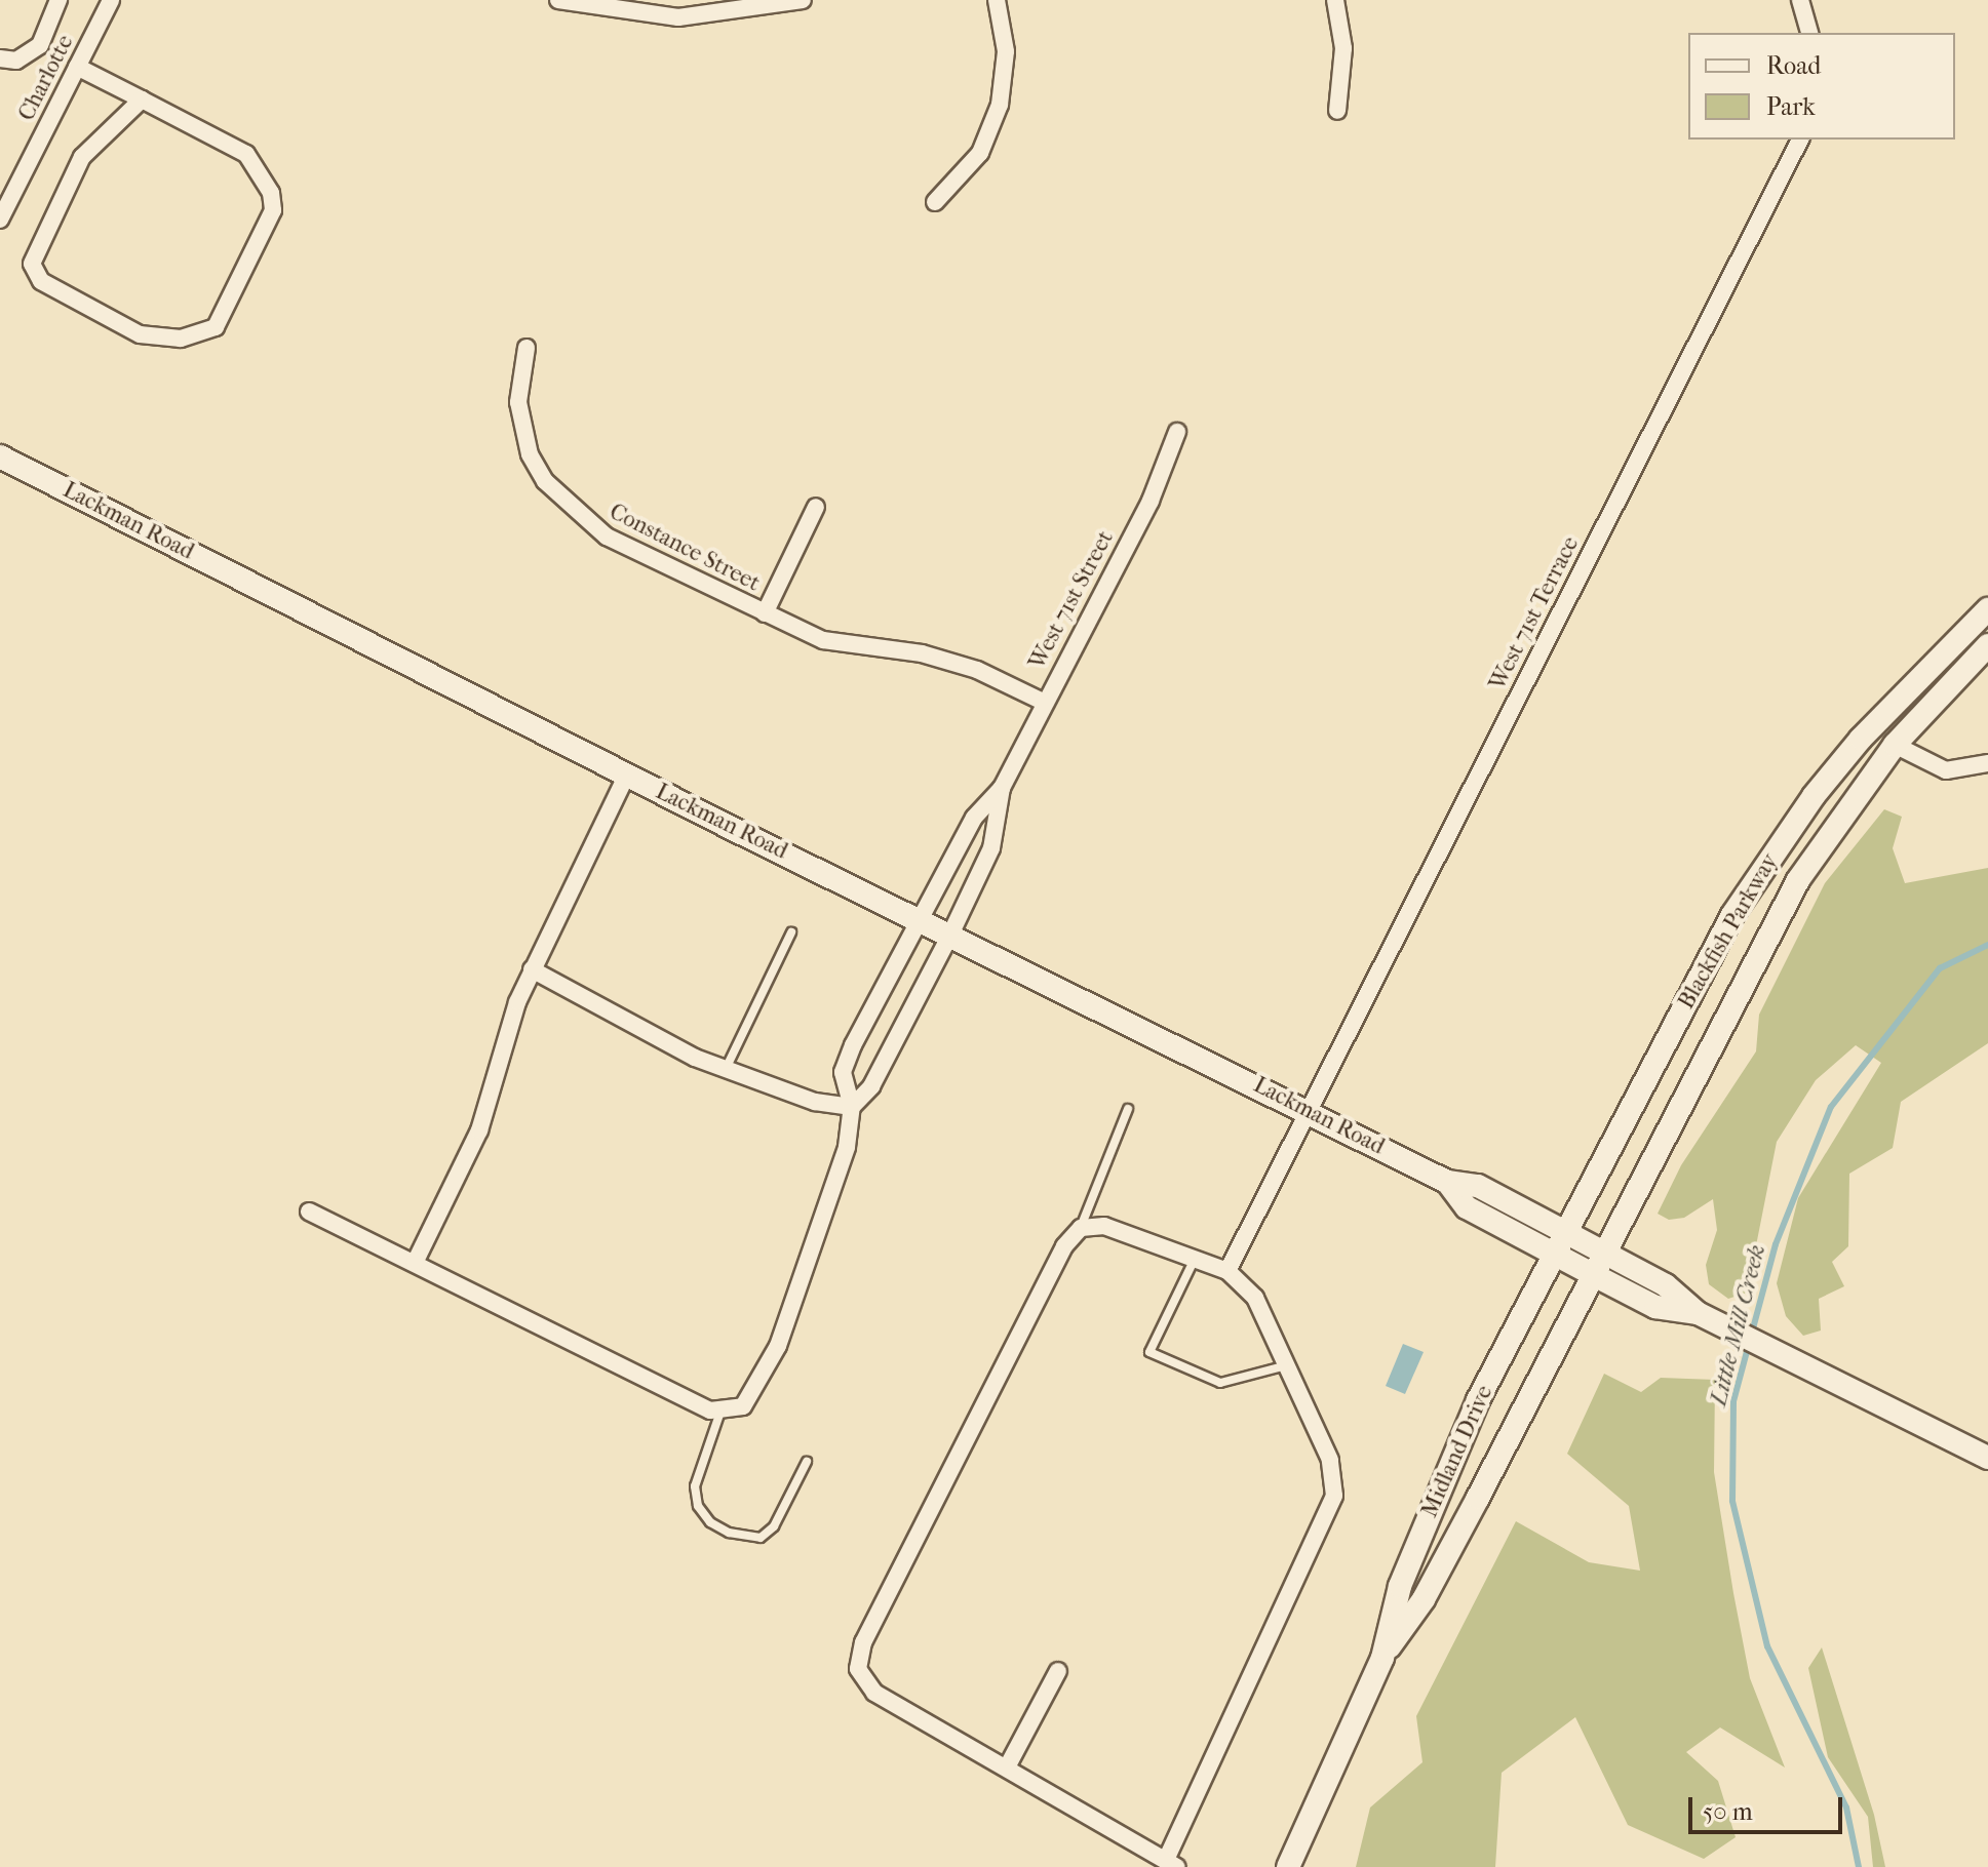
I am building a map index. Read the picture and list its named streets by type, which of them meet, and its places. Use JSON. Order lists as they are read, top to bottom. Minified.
{"streets":{"main road":["Lackman Road","Blackfish Parkway","Midland Drive"],"street":["Charlotte","Constance Street","West 71st Street","West 71st Terrace"]},"crossings":[["Lackman Road","West 71st Street"],["Lackman Road","West 71st Terrace"],["Lackman Road","Blackfish Parkway"],["Lackman Road","Midland Drive"],["Constance Street","West 71st Street"],["Blackfish Parkway","Midland Drive"]],"water":["Little Mill Creek"],"legend":["Road","Park"],"scale_bar":"50 m"}
